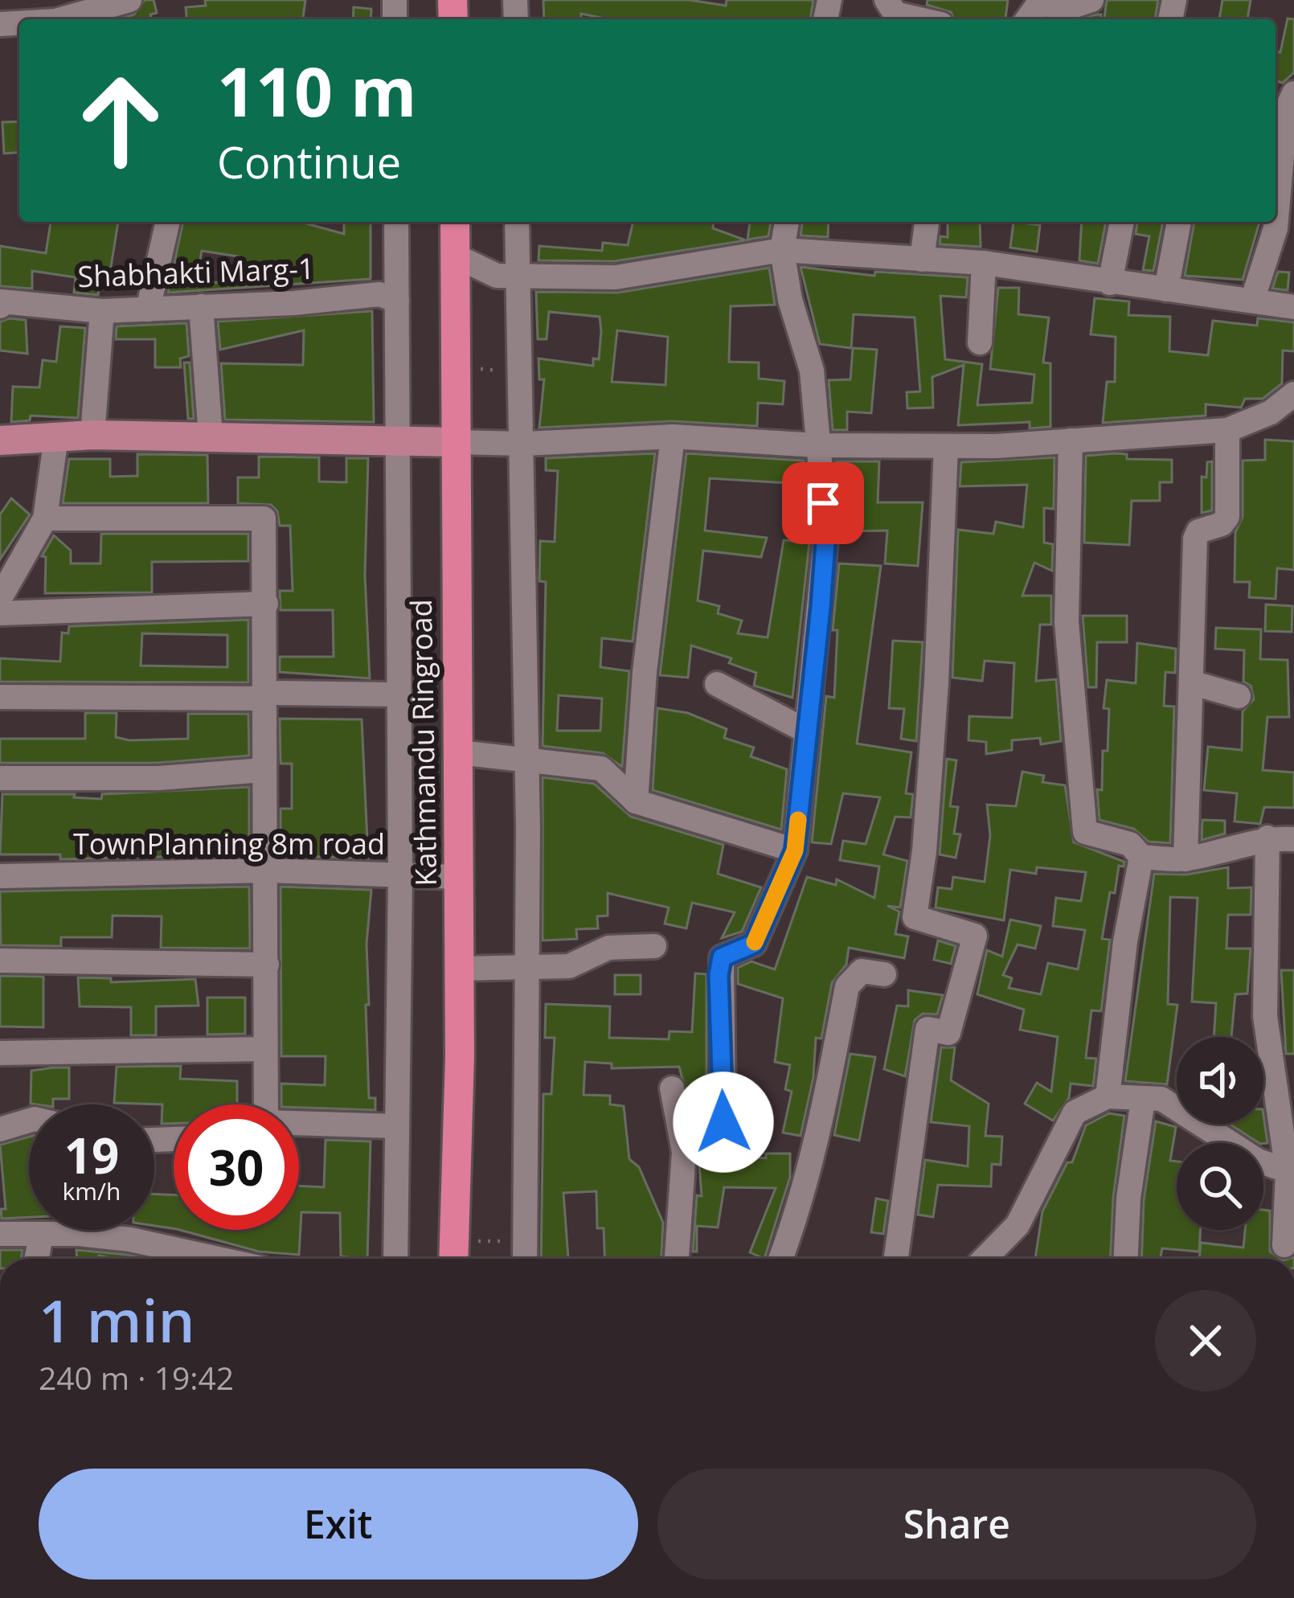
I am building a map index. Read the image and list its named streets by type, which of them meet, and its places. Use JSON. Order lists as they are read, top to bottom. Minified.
{"streets":{"highway":["Kathmandu Ringroad"],"street":["Shabhakti Marg-1","TownPlanning 8m road"]},"crossings":[["Kathmandu Ringroad","TownPlanning 8m road"]],"page":{"turn":["110 m","Continue"],"speed":"19 km/h","limit":"30","heading":["1 min","240 m · 19:42"],"buttons":["Exit","Share"]}}
